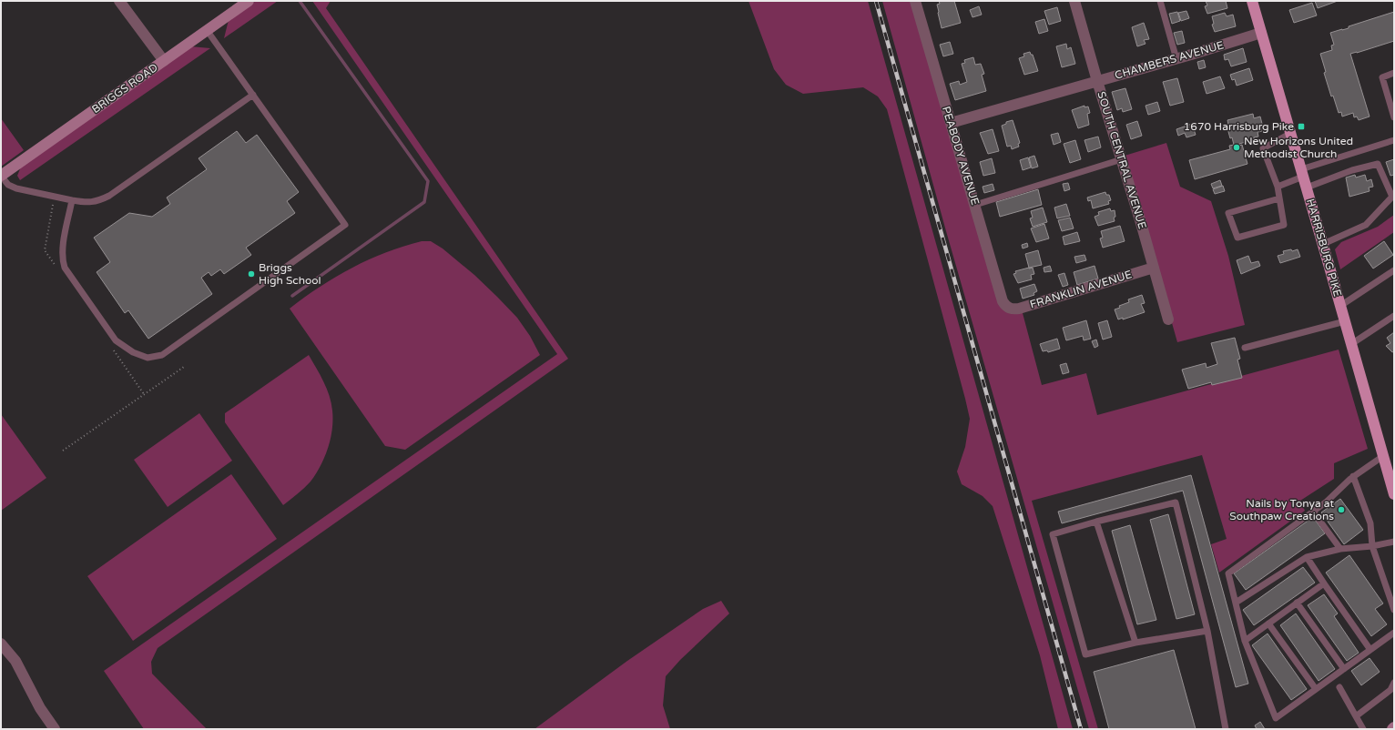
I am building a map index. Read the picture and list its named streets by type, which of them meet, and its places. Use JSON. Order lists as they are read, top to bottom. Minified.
{"streets":{"main road":["HARRISBURG PIKE"],"street":["CHAMBERS AVENUE","BRIGGS ROAD","PEABODY AVENUE","SOUTH CENTRAL AVENUE","FRANKLIN AVENUE"]},"crossings":[["CHAMBERS AVENUE","PEABODY AVENUE"],["CHAMBERS AVENUE","SOUTH CENTRAL AVENUE"],["CHAMBERS AVENUE","HARRISBURG PIKE"],["PEABODY AVENUE","FRANKLIN AVENUE"],["SOUTH CENTRAL AVENUE","FRANKLIN AVENUE"]],"places":{"transit":["1670 Harrisburg Pike"],"other":["New Horizons United Methodist Church","Briggs High School","Nails by Tonya at Southpaw Creations"]}}
